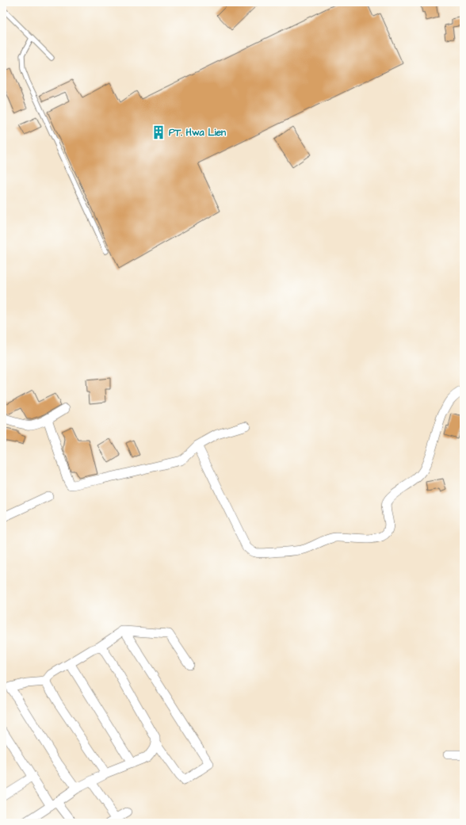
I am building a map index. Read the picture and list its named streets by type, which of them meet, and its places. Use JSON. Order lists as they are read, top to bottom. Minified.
{"places":{"building":["PT. Hwa Lien"]}}
